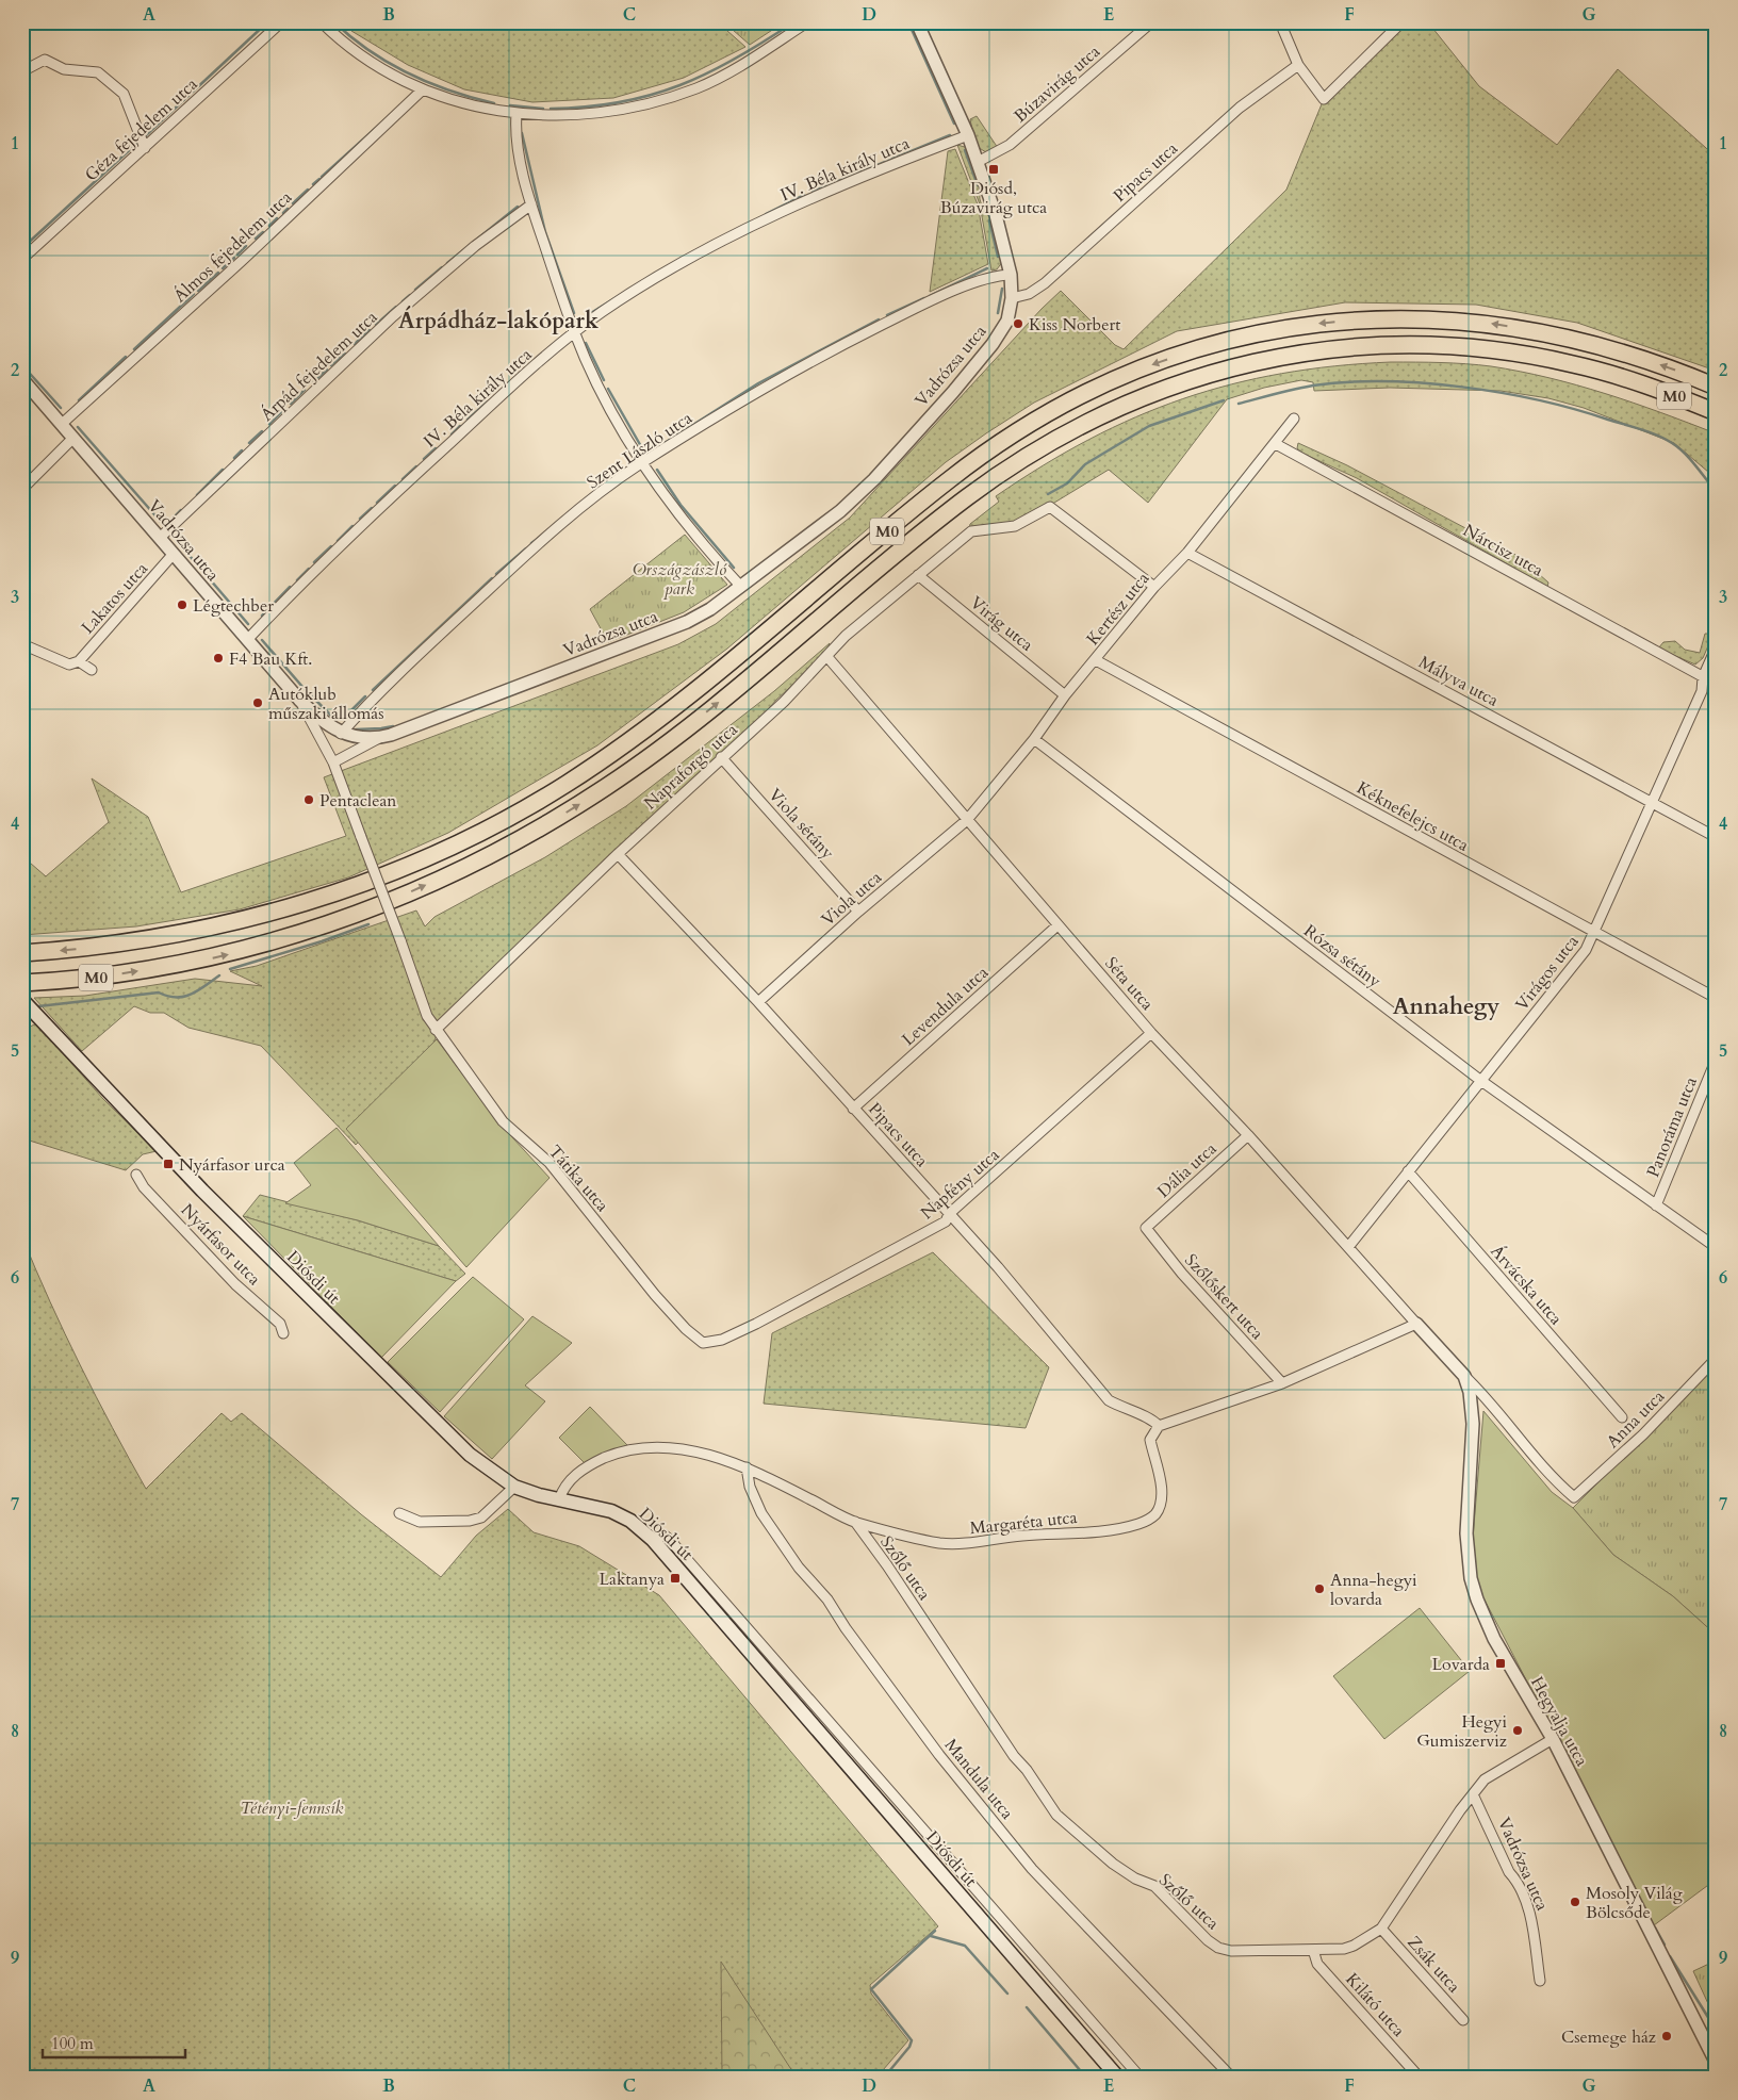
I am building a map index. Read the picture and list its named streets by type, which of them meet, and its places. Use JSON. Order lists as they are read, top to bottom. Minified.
{"streets":{"highway":["M0"],"main road":["Diósdi út"],"street":["Búzavirág utca","Géza fejedelem utca","IV. Béla király utca","Pipacs utca","Álmos fejedelem utca","Árpád fejedelem utca","Vadrózsa utca","Szent László utca","Nárcisz utca","Lakatos utca","Kertész utca","Virág utca","Mályva utca","Napraforgó utca","Kéknefelejcs utca","Viola sétány","Viola utca","Rózsa sétány","Virágos utca","Séta utca","Levendula utca","Panoráma utca","Dália utca","Tátika utca","Napfény utca","Nyárfasor utca","Árvácska utca","Szőlőskert utca","Anna utca","Margaréta utca","Szőlő utca","Hegyalja utca","Mandula utca","Zsák utca","Kilátó utca"]},"crossings":[["Búzavirág utca","Vadrózsa utca"],["IV. Béla király utca","Vadrózsa utca"],["Pipacs utca","Vadrózsa utca"],["Pipacs utca","Napraforgó utca"],["Pipacs utca","Viola utca"],["Pipacs utca","Levendula utca"],["Pipacs utca","Napfény utca"],["Pipacs utca","Margaréta utca"],["Álmos fejedelem utca","Vadrózsa utca"],["Árpád fejedelem utca","Vadrózsa utca"],["Vadrózsa utca","Szent László utca"],["Vadrózsa utca","Lakatos utca"],["Vadrózsa utca","Tátika utca"],["Vadrózsa utca","Szőlő utca"],["Nárcisz utca","Kertész utca"],["Nárcisz utca","Virágos utca"],["Kertész utca","Virág utca"],["Kertész utca","Mályva utca"],["Kertész utca","Napraforgó utca"],["Kertész utca","Kéknefelejcs utca"],["Kertész utca","Viola utca"],["Kertész utca","Rózsa sétány"],["Kertész utca","Séta utca"],["Virág utca","Napraforgó utca"],["Mályva utca","Virágos utca"],["Napraforgó utca","Viola sétány"],["Napraforgó utca","Séta utca"],["Napraforgó utca","Tátika utca"],["Kéknefelejcs utca","Virágos utca"],["Viola sétány","Viola utca"],["Viola utca","Séta utca"],["Rózsa sétány","Virágos utca"],["Rózsa sétány","Panoráma utca"],["Virágos utca","Séta utca"],["Virágos utca","Árvácska utca"],["Séta utca","Levendula utca"],["Séta utca","Dália utca"],["Séta utca","Napfény utca"],["Dália utca","Szőlőskert utca"],["Tátika utca","Napfény utca"],["Diósdi út","Margaréta utca"],["Anna utca","Hegyalja utca"],["Margaréta utca","Szőlő utca"],["Margaréta utca","Mandula utca"],["Szőlő utca","Hegyalja utca"],["Szőlő utca","Zsák utca"],["Szőlő utca","Kilátó utca"]],"districts":["Árpádház-lakópark","Annahegy"],"parks":["Országzászló park","Tétényi-fennsík"],"places":{"transit":["Diósd, Búzavirág utca","Nyárfasor urca","Laktanya","Lovarda"],"other":["Kiss Norbert","Légtechber","F4 Bau Kft.","Autóklub műszaki állomás","Pentaclean","Anna-hegyi lovarda","Hegyi Gumiszerviz","Mosoly Világ Bölcsőde","Csemege ház"]},"scale_bar":"100 m","grid":{"columns":["A","B","C","D","E","F","G"],"rows":["1","2","3","4","5","6","7","8","9"]}}
